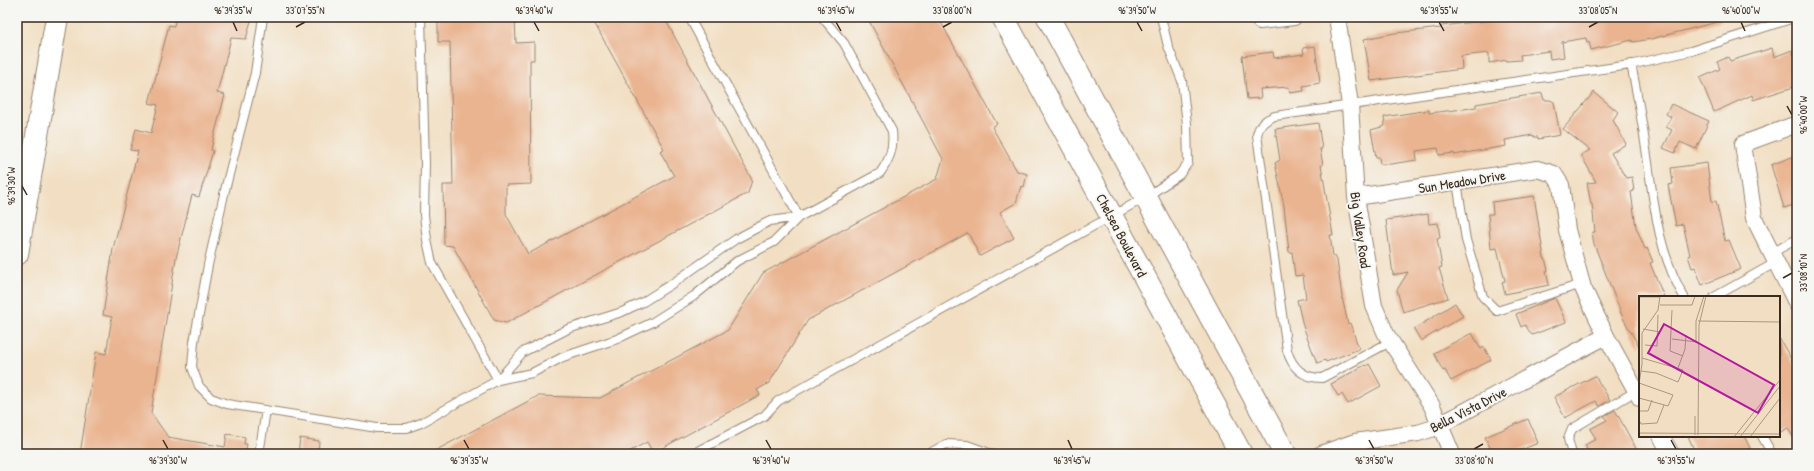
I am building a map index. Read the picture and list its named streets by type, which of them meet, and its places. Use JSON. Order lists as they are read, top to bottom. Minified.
{"streets":{"main road":["Chelsea Boulevard"],"street":["Sun Meadow Drive","Big Valley Road","Bella Vista Drive"]},"crossings":[["Sun Meadow Drive","Big Valley Road"],["Big Valley Road","Bella Vista Drive"]],"coordinates":["96°39'35\"W","33°07'55\"N","96°39'40\"W","96°39'45\"W","33°08'00\"N","96°39'50\"W","96°39'55\"W","33°08'05\"N","96°40'00\"W","96°39'30\"W","33°08'10\"N"]}
